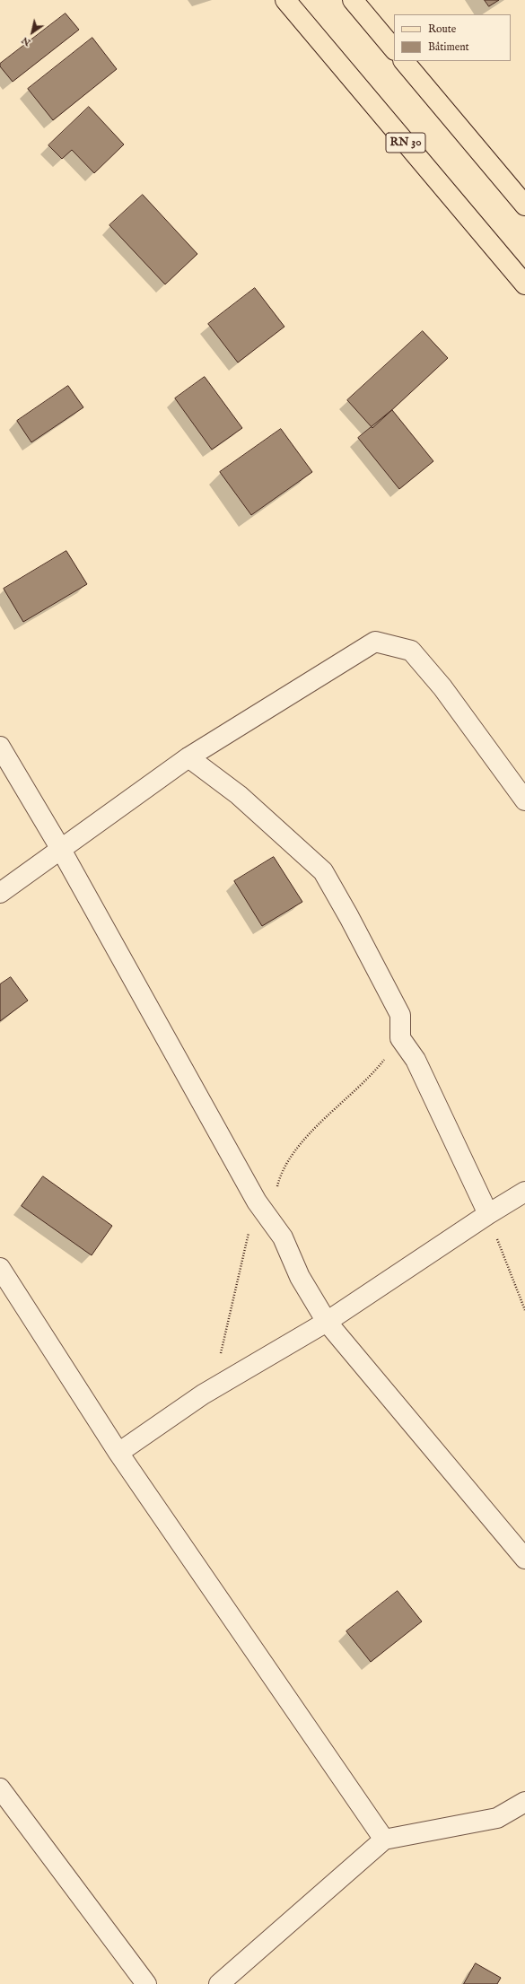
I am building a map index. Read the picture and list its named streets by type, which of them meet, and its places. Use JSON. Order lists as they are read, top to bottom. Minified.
{"streets":{"main road":["RN 30"]},"legend":["Route","Bâtiment"],"north":"bottom left"}
